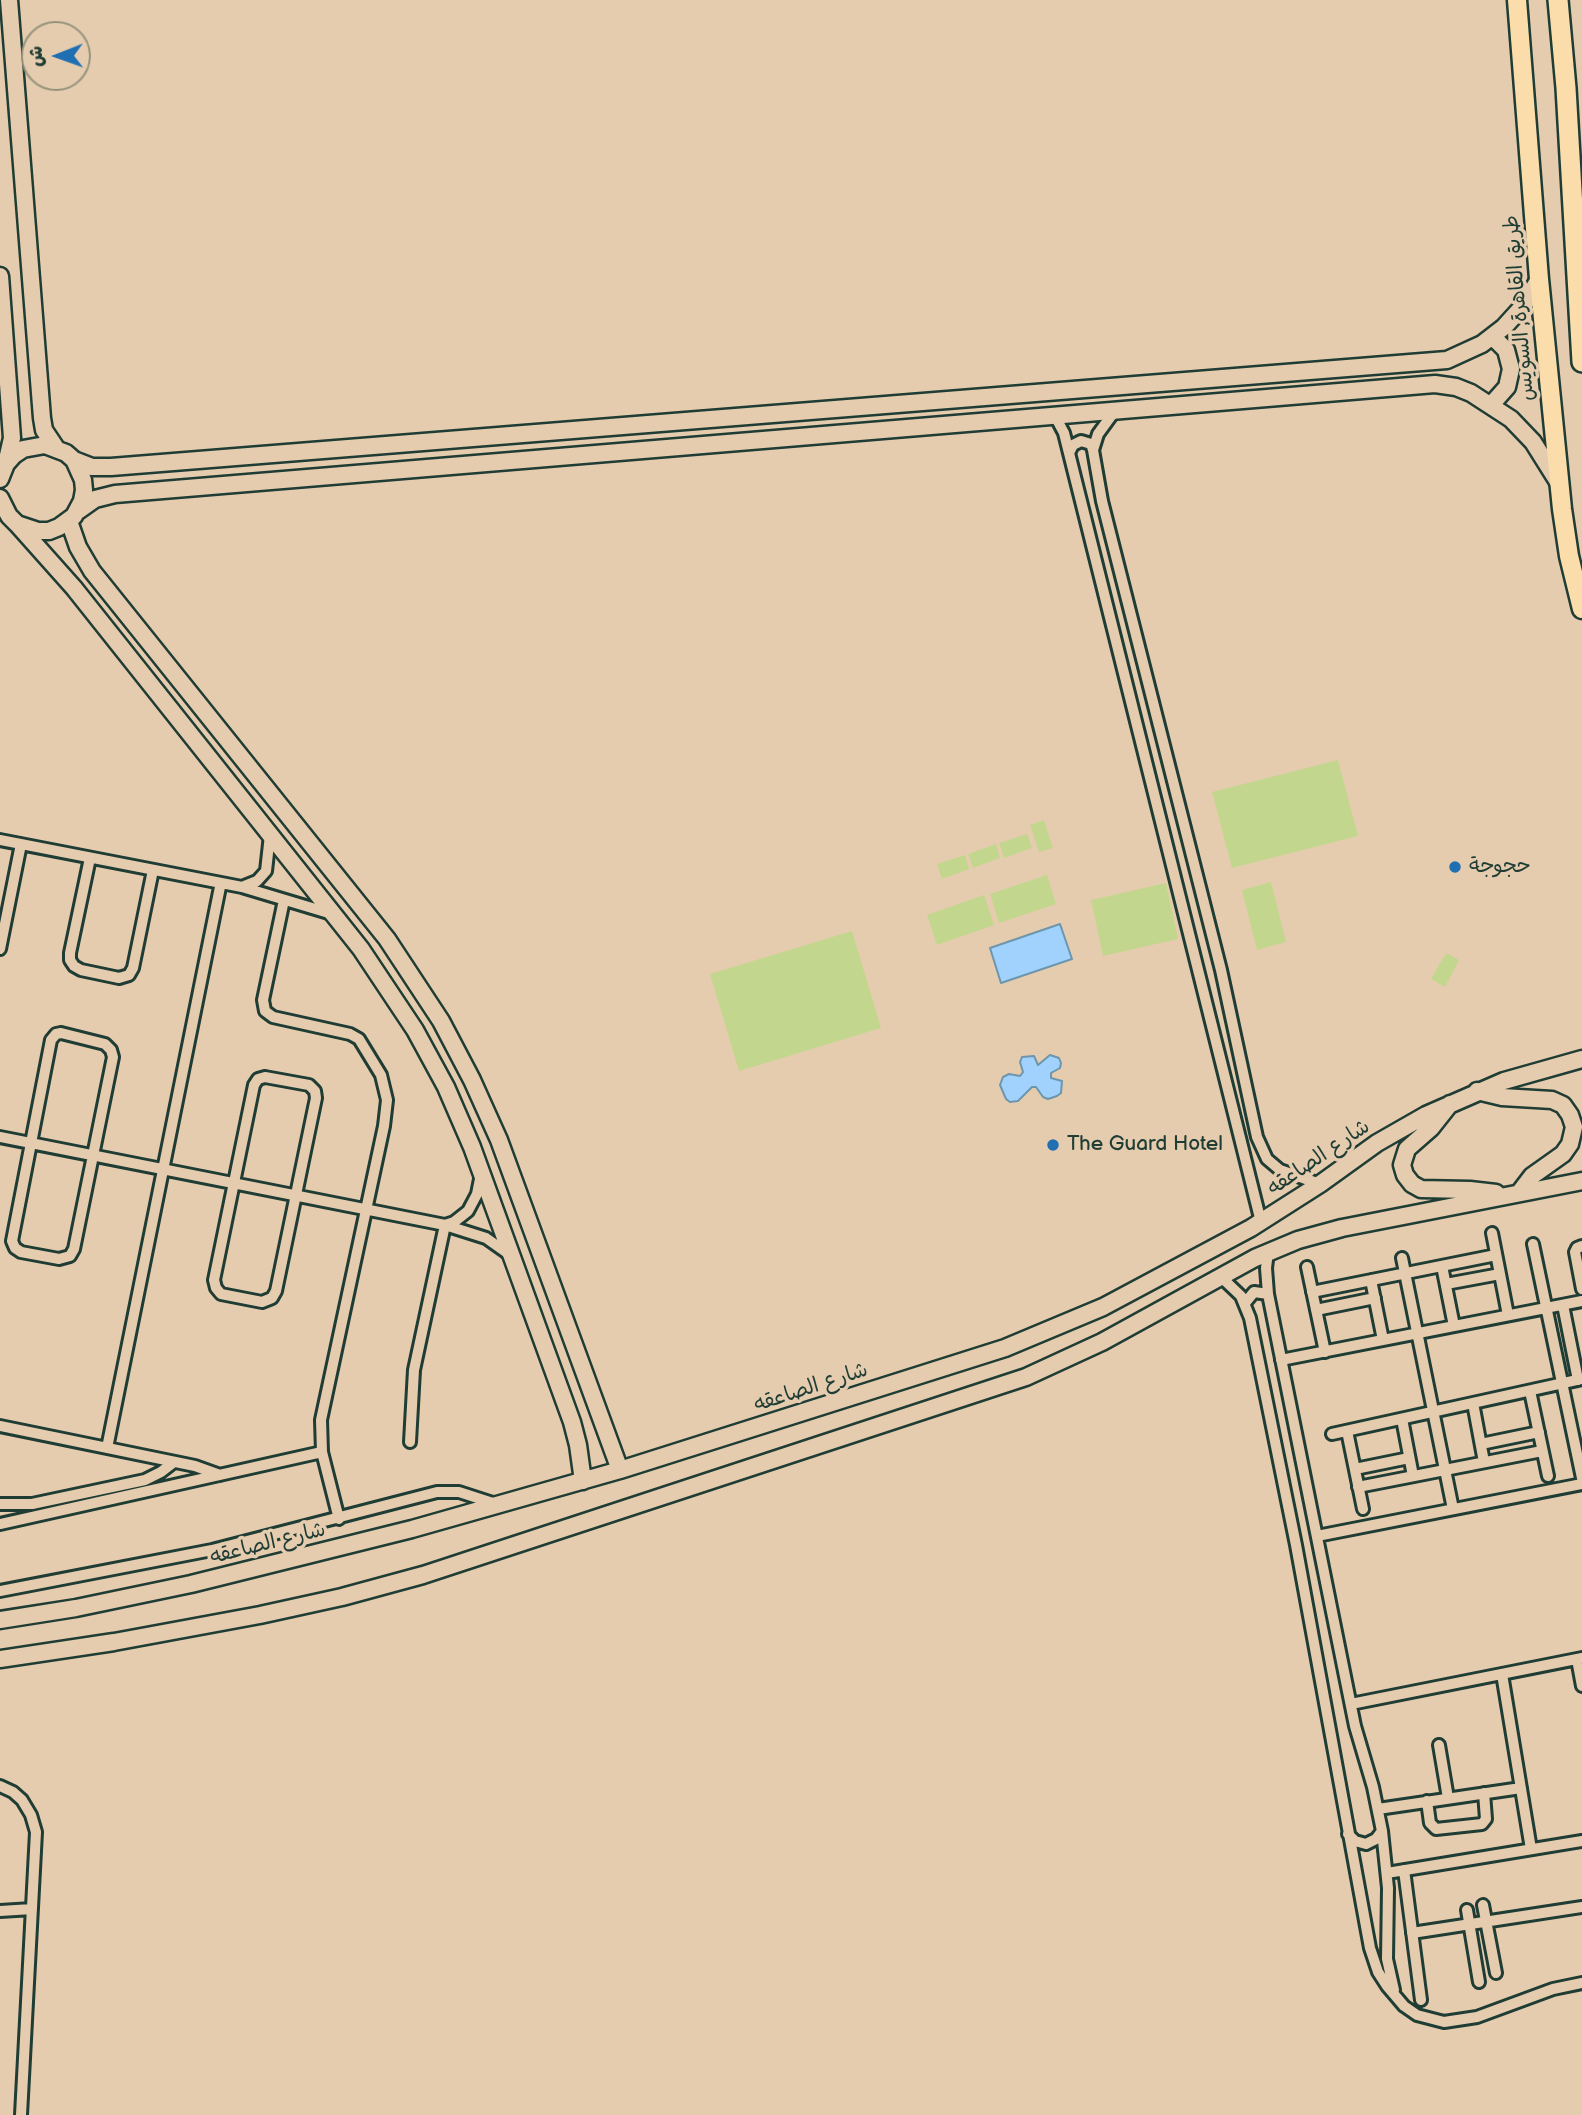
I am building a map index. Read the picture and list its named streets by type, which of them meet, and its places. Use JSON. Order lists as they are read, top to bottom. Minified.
{"streets":{"main road":["طريق القاهرة, السويس"],"street":["شارع الصاعقه"]},"places":["حجوجة","The Guard Hotel"],"north":"left"}
